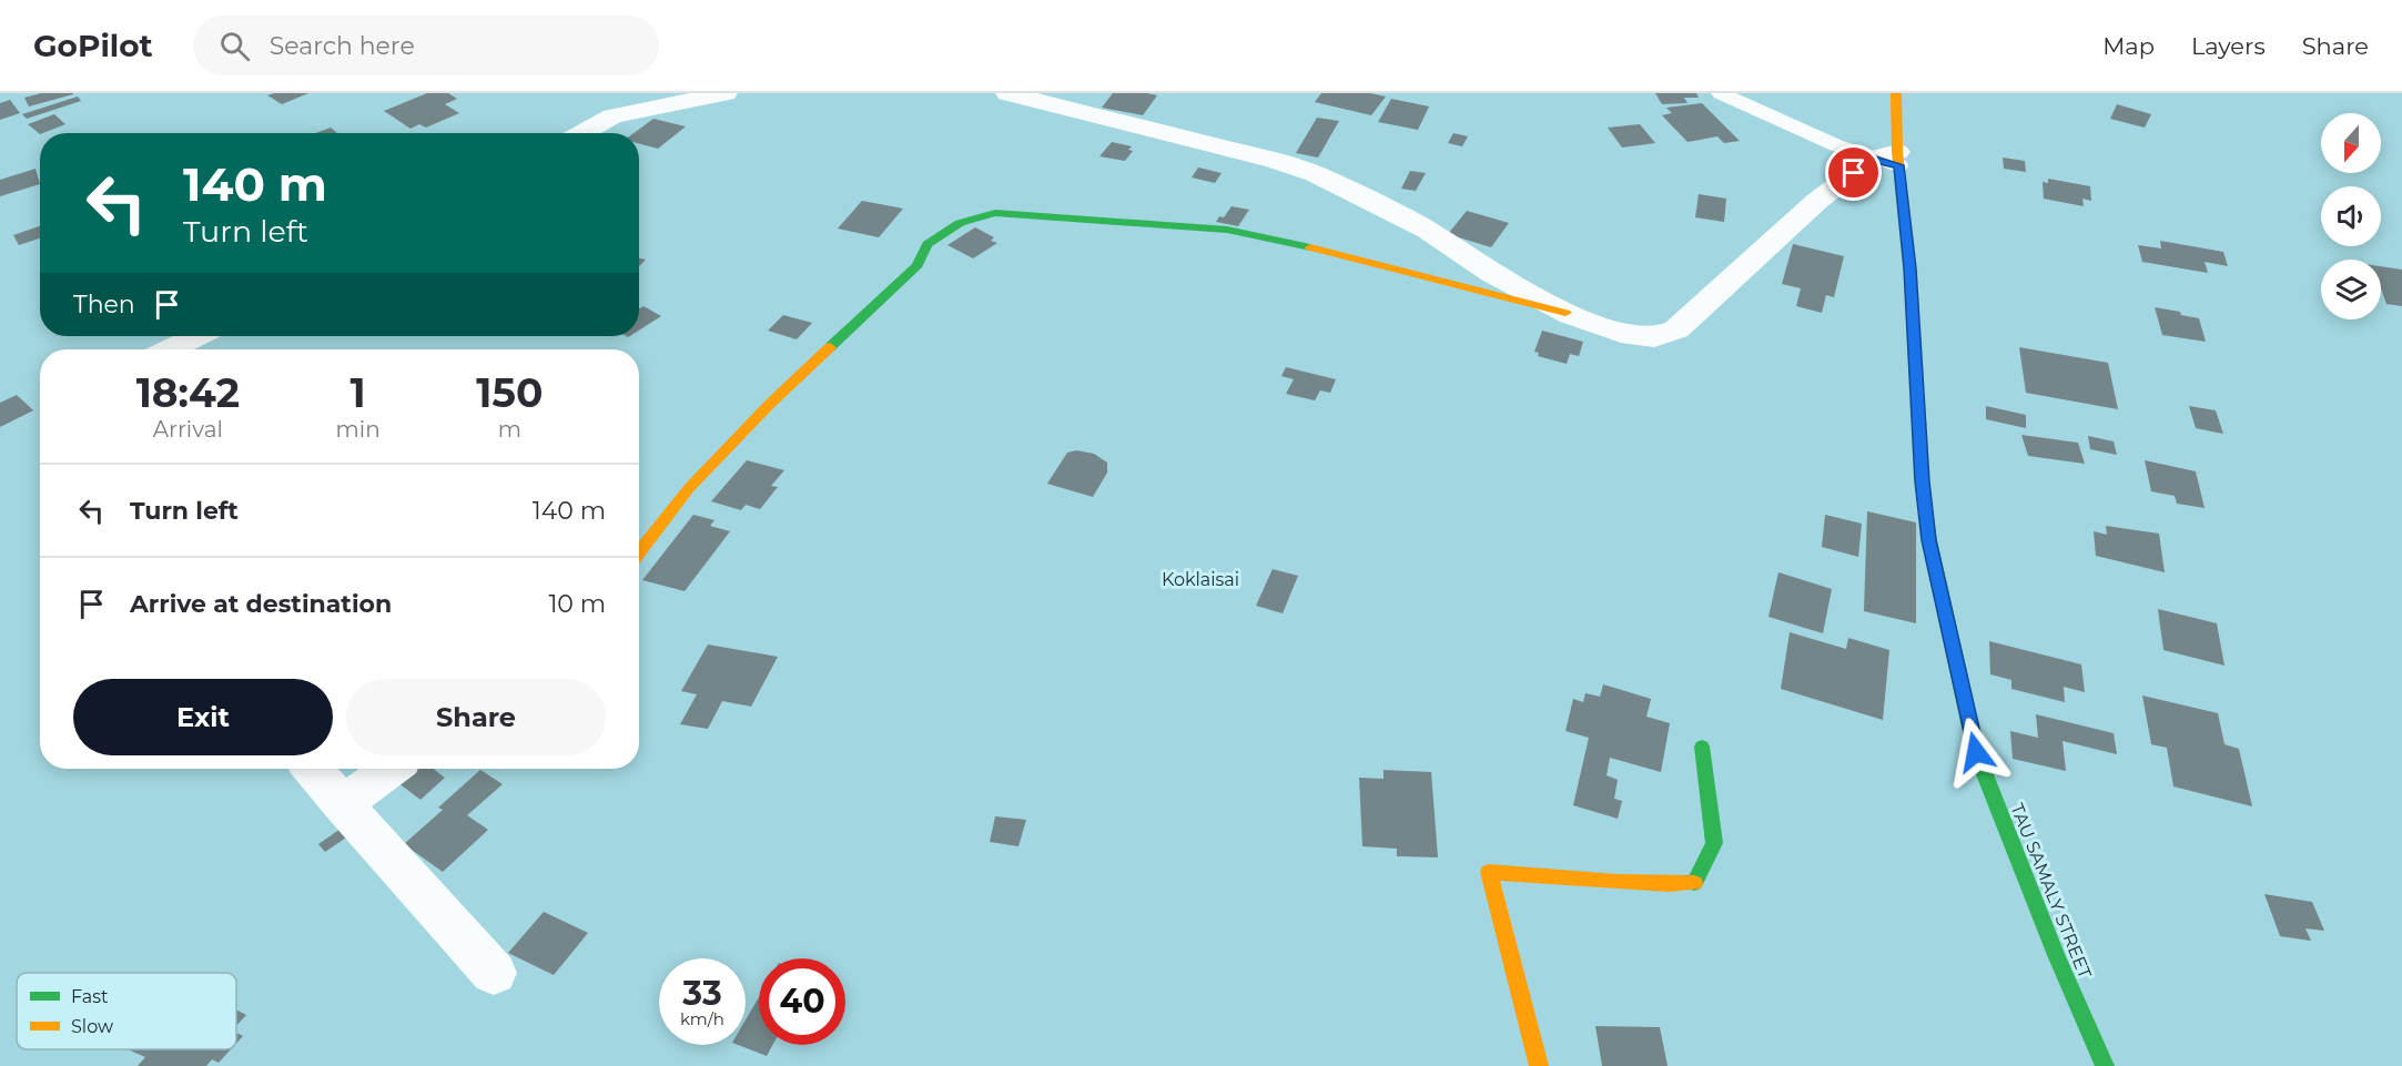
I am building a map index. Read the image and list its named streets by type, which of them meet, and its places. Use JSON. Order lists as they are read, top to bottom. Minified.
{"streets":{"street":["TAU SAMALY STREET"]},"parks":["Koklaisai"],"legend":["Fast","Slow"],"north":"bottom","page":{"header":"GoPilot","search":"Search here","nav":["Map","Layers","Share"],"turn":["140 m","Turn left"],"then":"Then","eta":["18:42","Arrival","1","min","150","m"],"list":[{"name":"Turn left","value":"140 m"},{"name":"Arrive at destination","value":"10 m"}],"buttons":["Exit","Share"],"speed":"33 km/h","limit":"40"}}
